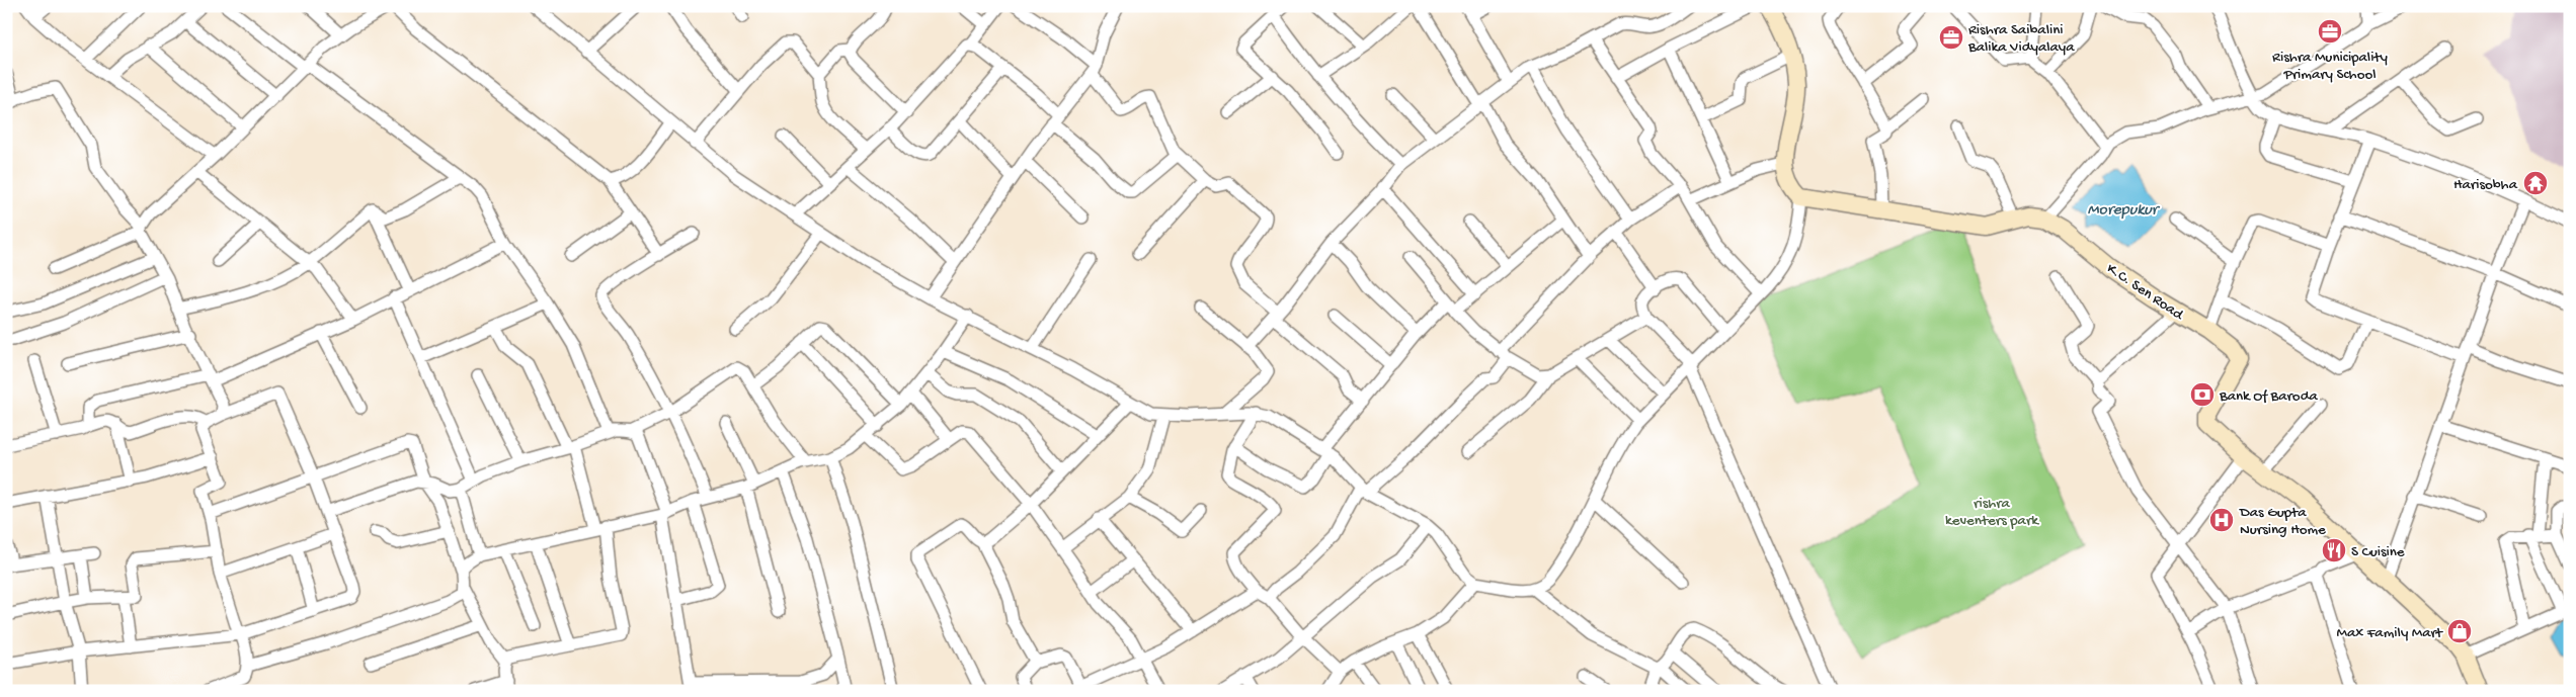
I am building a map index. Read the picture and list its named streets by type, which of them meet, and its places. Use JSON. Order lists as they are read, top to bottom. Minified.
{"streets":{"street":["K.C. Sen Road"]},"water":["Morepukur"],"parks":["rishra keventers park"],"places":{"office":["Rishra Municipality Primary School","Rishra Saibalini Balika Vidyalaya"],"temple":["Harisobha"],"bank":["Bank Of Baroda"],"hospital":["Das Gupta Nursing Home"],"restaurant":["S Cuisine"],"shop":["Max Family Mart"]}}
